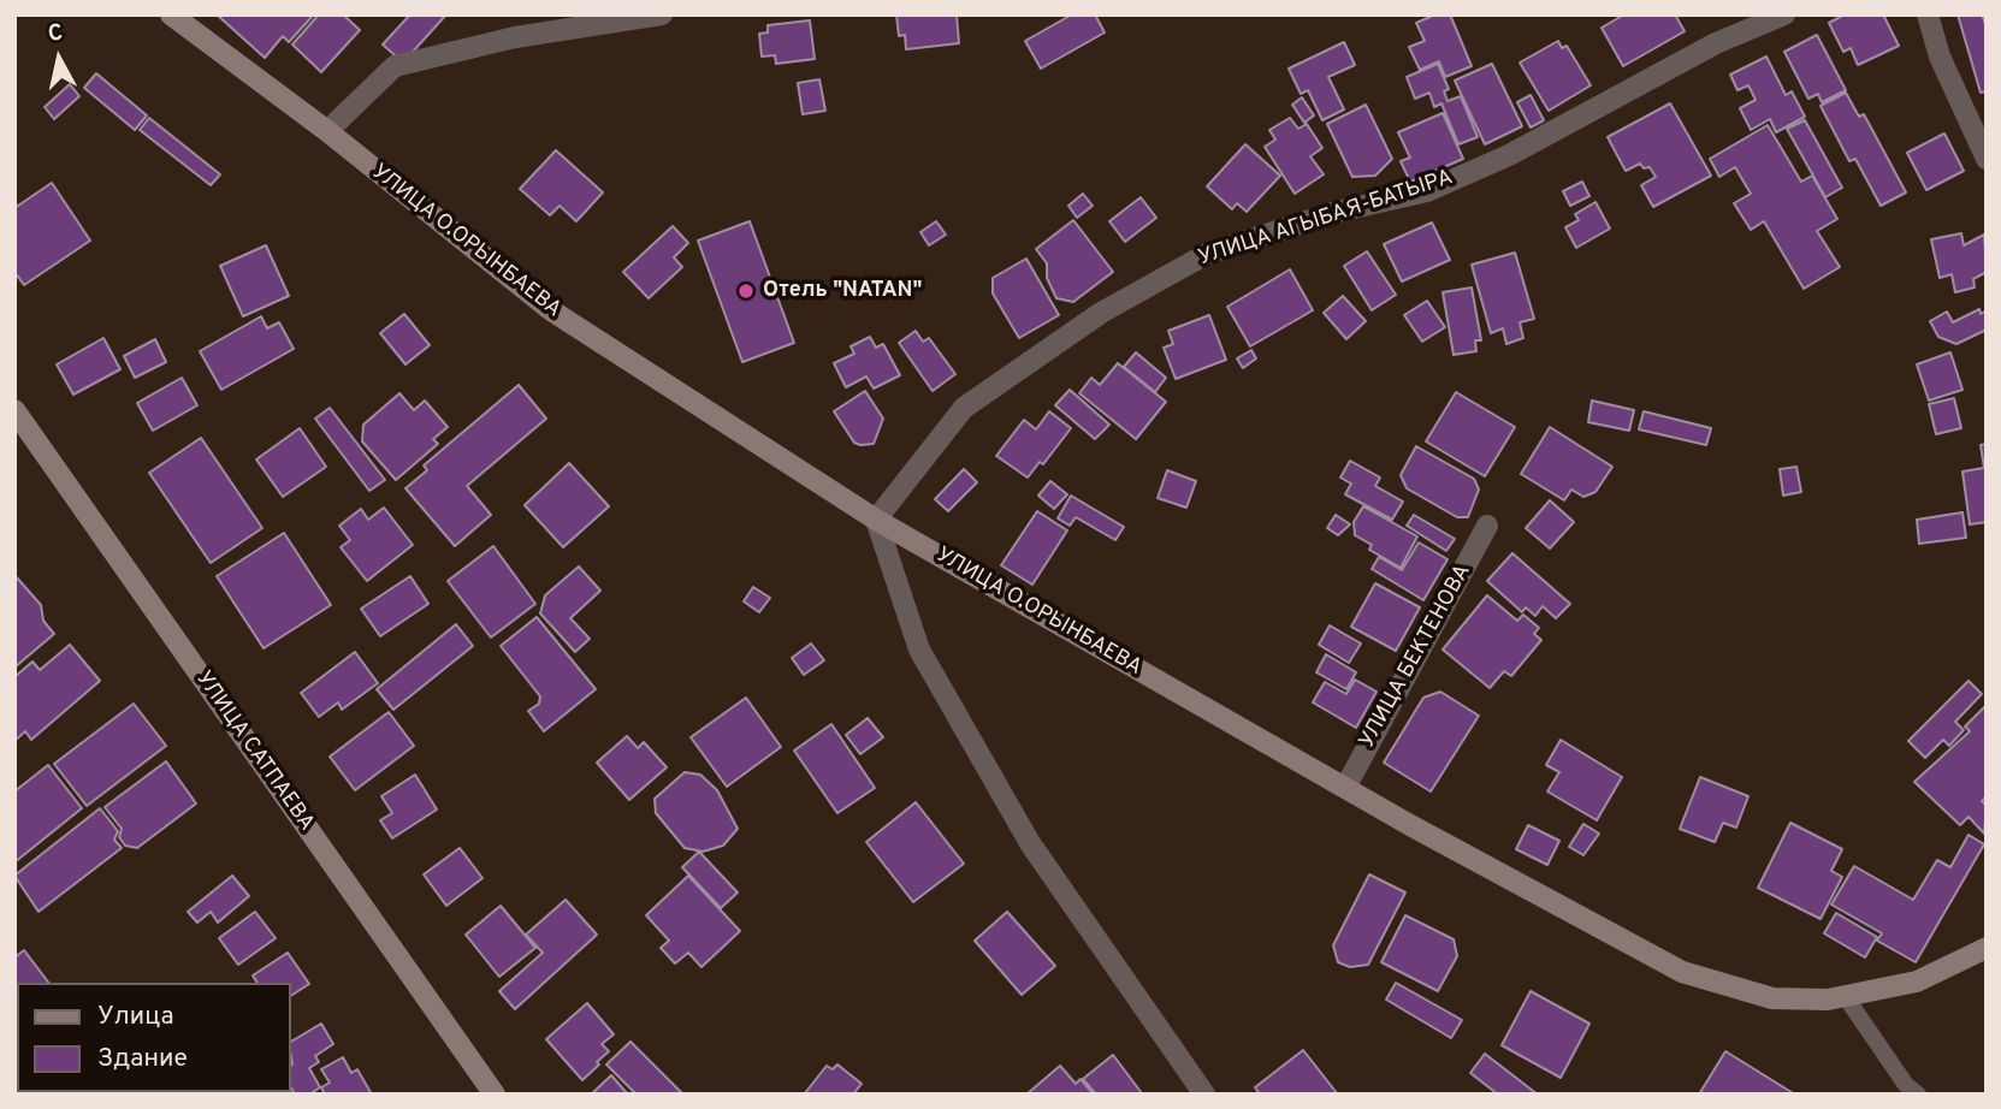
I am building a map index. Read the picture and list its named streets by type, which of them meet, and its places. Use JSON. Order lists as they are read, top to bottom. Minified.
{"streets":{"street":["УЛИЦА АГЫБАЯ-БАТЫРА","УЛИЦА О.ОРЫНБАЕВА","УЛИЦА БЕКТЕНОВА","УЛИЦА САТПАЕВА"]},"crossings":[["УЛИЦА АГЫБАЯ-БАТЫРА","УЛИЦА О.ОРЫНБАЕВА"],["УЛИЦА О.ОРЫНБАЕВА","УЛИЦА БЕКТЕНОВА"]],"places":["Отель \"NATAN\""],"legend":["Улица","Здание"],"north":"top"}
